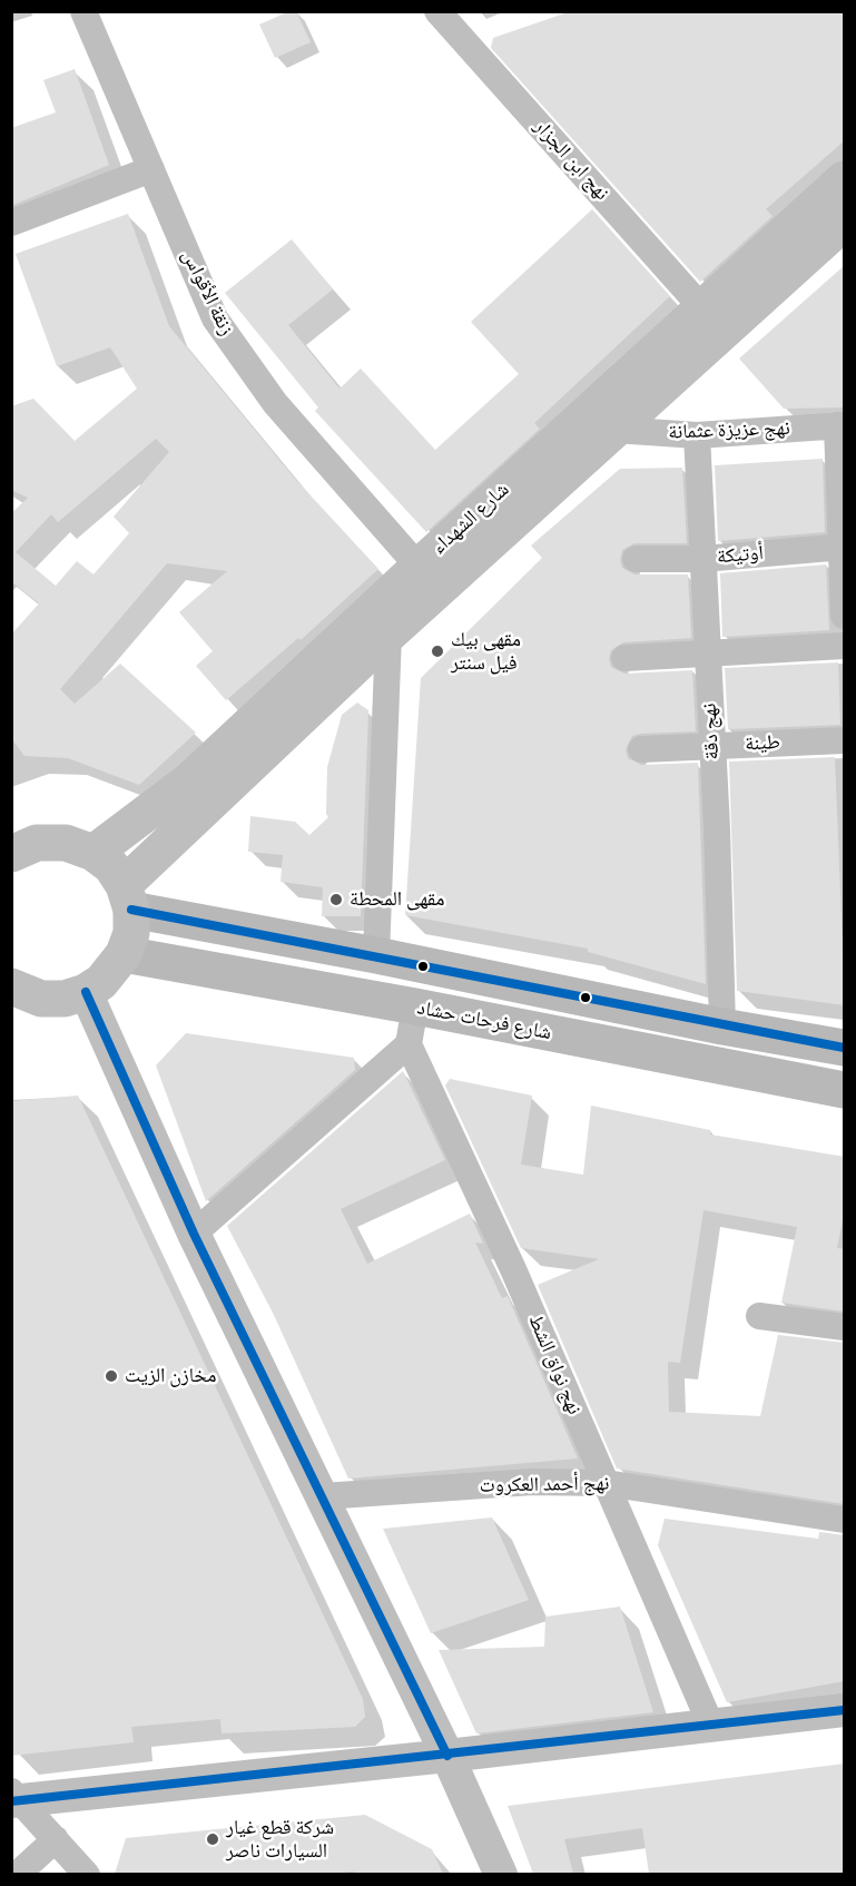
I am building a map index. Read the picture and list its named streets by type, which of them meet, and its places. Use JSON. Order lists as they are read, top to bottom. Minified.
{"streets":{"main road":["شارع الشهداء","شارع فرحات حشاد"],"street":["نهج ابن الجزار","زنقة الأقواس","نهج عزيزة عثمانة","أوتيكة","نهج دقة","طينة","نهج نواق الشط","نهج أحمد العكروت"]},"crossings":[["نهج ابن الجزار","شارع الشهداء"],["زنقة الأقواس","شارع الشهداء"],["نهج عزيزة عثمانة","شارع الشهداء"],["نهج عزيزة عثمانة","نهج دقة"],["شارع الشهداء","شارع فرحات حشاد"],["أوتيكة","نهج دقة"],["نهج دقة","طينة"],["نهج دقة","شارع فرحات حشاد"],["نهج نواق الشط","نهج أحمد العكروت"]],"places":["مقهى بيك فيل سنتر","مقهى المحطة","مخازن الزيت","شركة قطع غيار السيارات ناصر"]}
